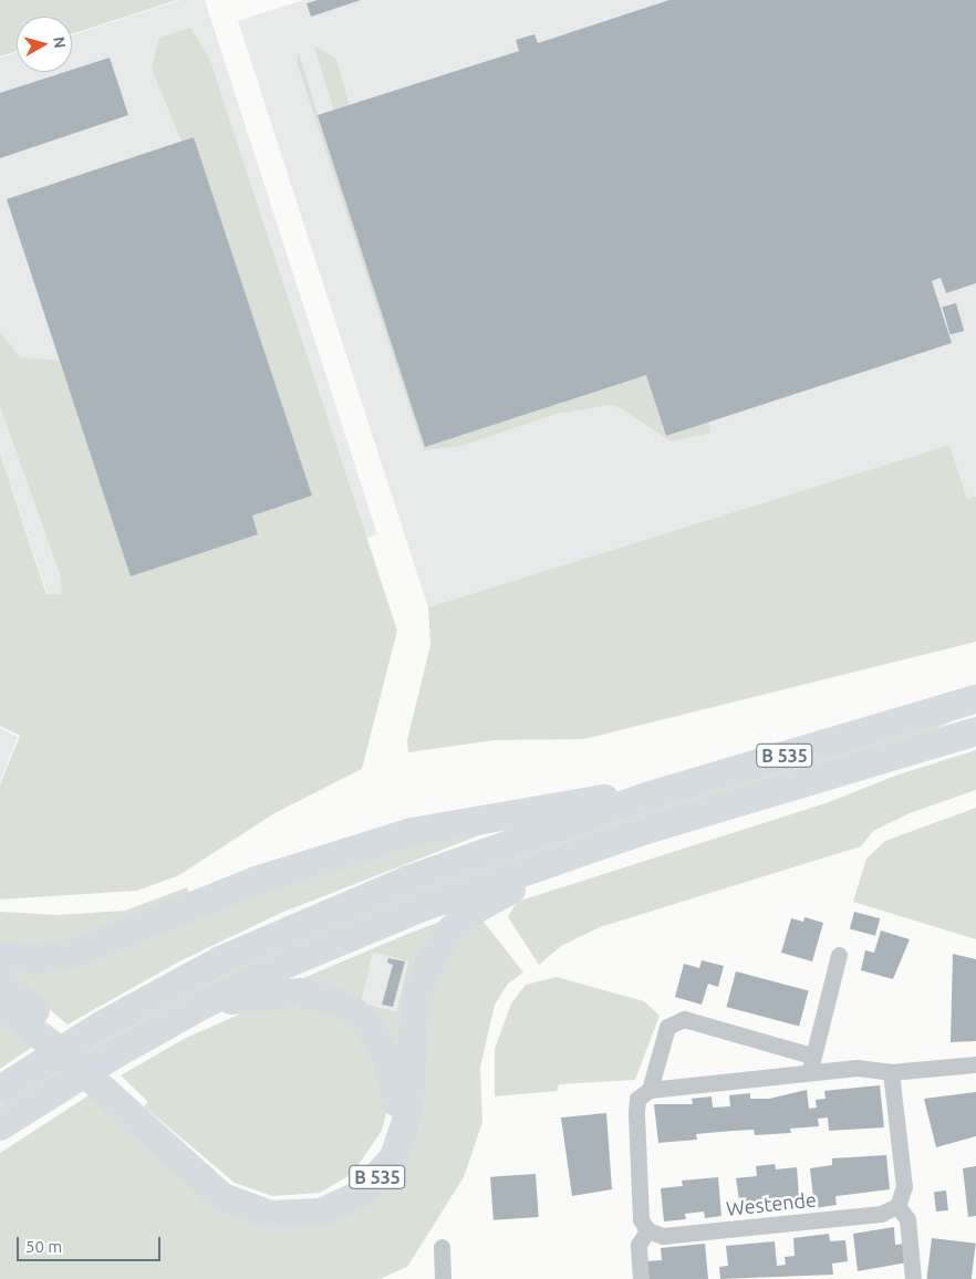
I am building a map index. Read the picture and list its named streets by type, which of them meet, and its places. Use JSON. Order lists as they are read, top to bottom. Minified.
{"streets":{"highway":["B 535"],"street":["Westende"]},"scale_bar":"50 m","north":"right"}
